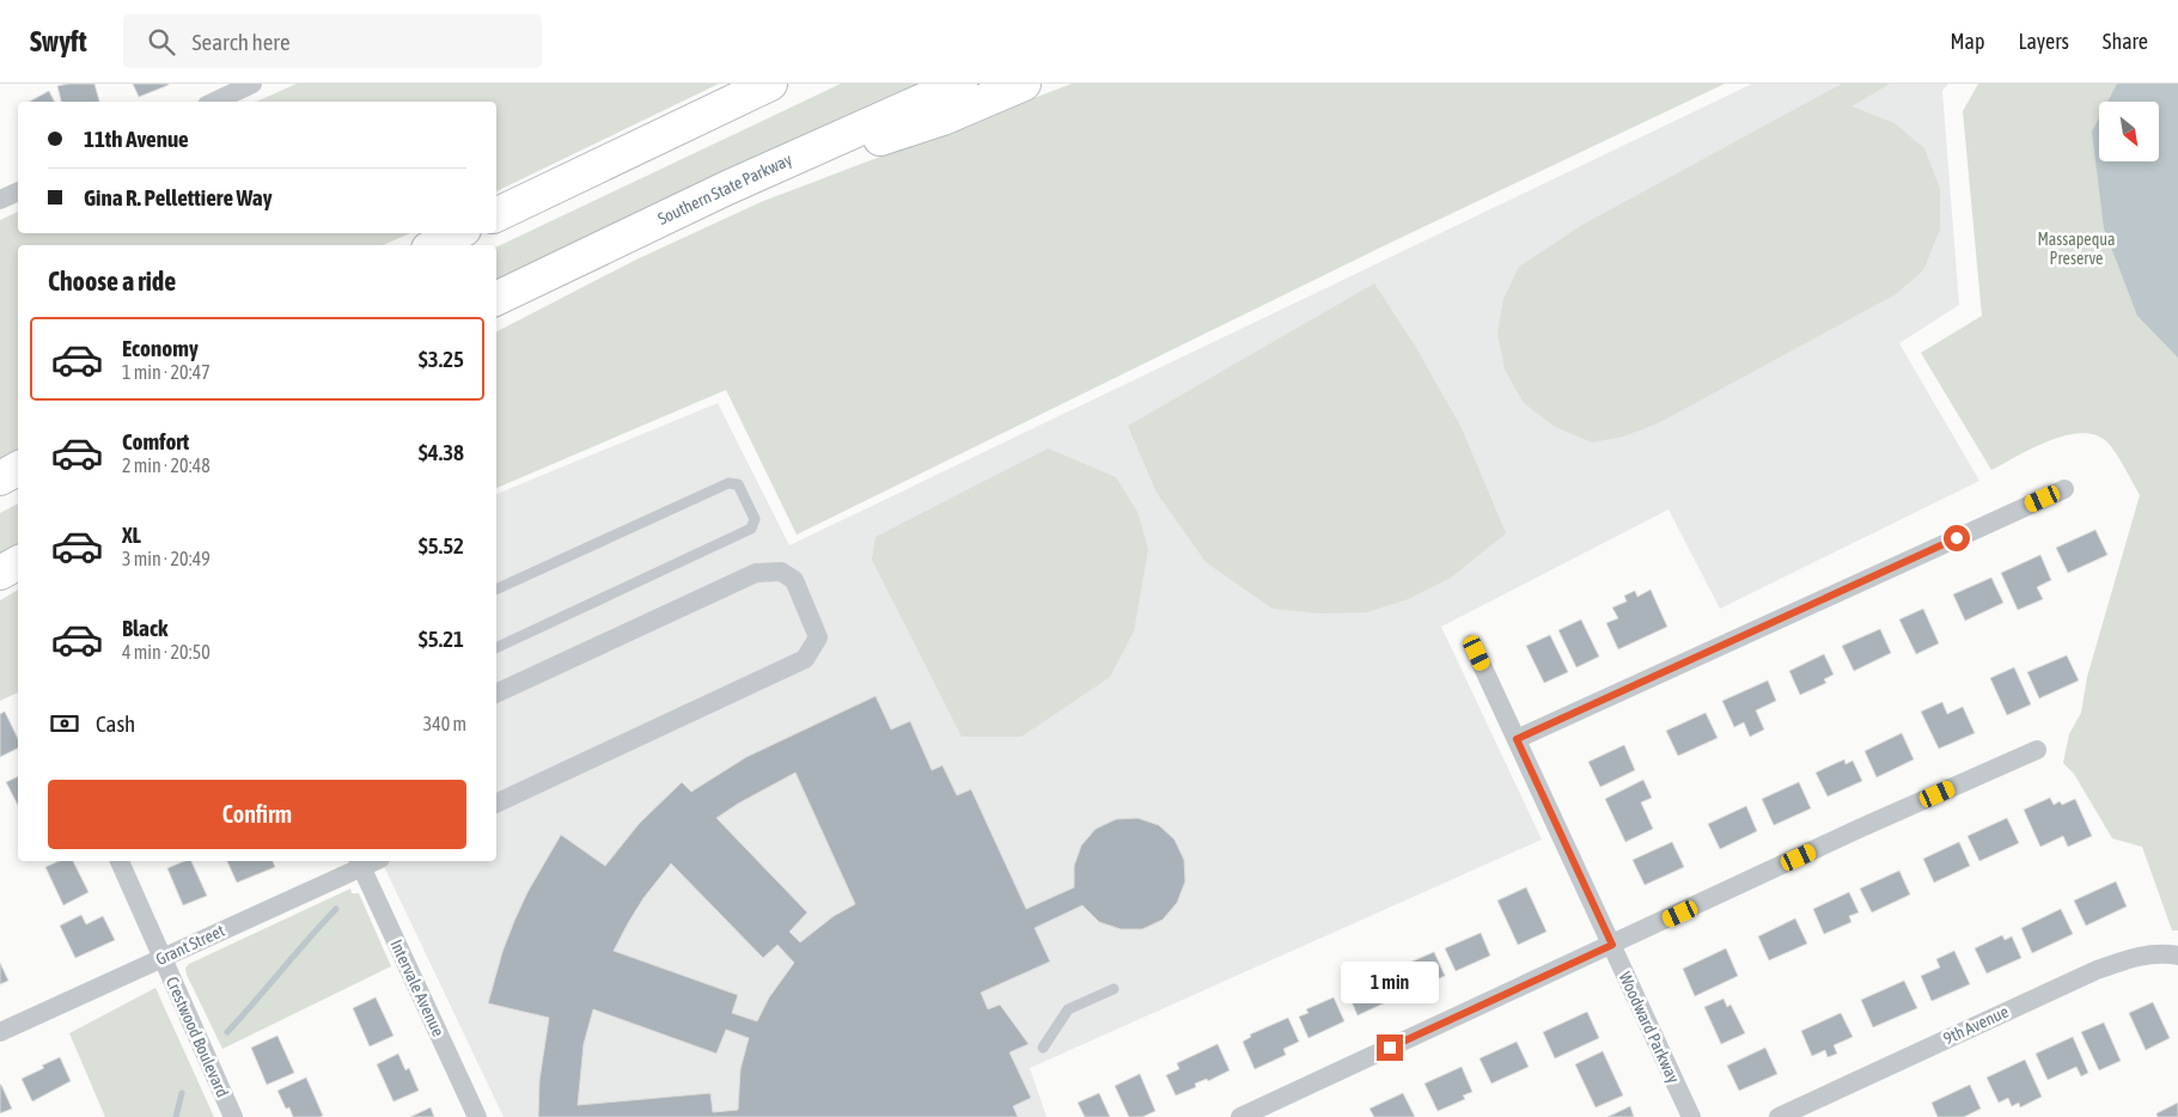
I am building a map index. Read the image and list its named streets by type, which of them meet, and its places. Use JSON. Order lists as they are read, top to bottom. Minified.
{"streets":{"highway":["Southern State Parkway"],"street":["Grant Street","Intervale Avenue","9th Avenue","Woodward Parkway","Crestwood Boulevard"]},"crossings":[["Grant Street","Intervale Avenue"],["Grant Street","Crestwood Boulevard"]],"parks":["Massapequa Preserve"],"north":"bottom right","page":{"header":"Swyft","search":"Search here","nav":["Map","Layers","Share"],"banner":["11th Avenue","Gina R. Pellettiere Way"],"heading":"Choose a ride","list":[{"name":"Economy","note":"1 min · 20:47","value":"$3.25"},{"name":"Comfort","note":"2 min · 20:48","value":"$4.38"},{"name":"XL","note":"3 min · 20:49","value":"$5.52"},{"name":"Black","note":"4 min · 20:50","value":"$5.21"}],"pay":["Cash","340 m"],"buttons":"Confirm","bubble":"1 min"}}
